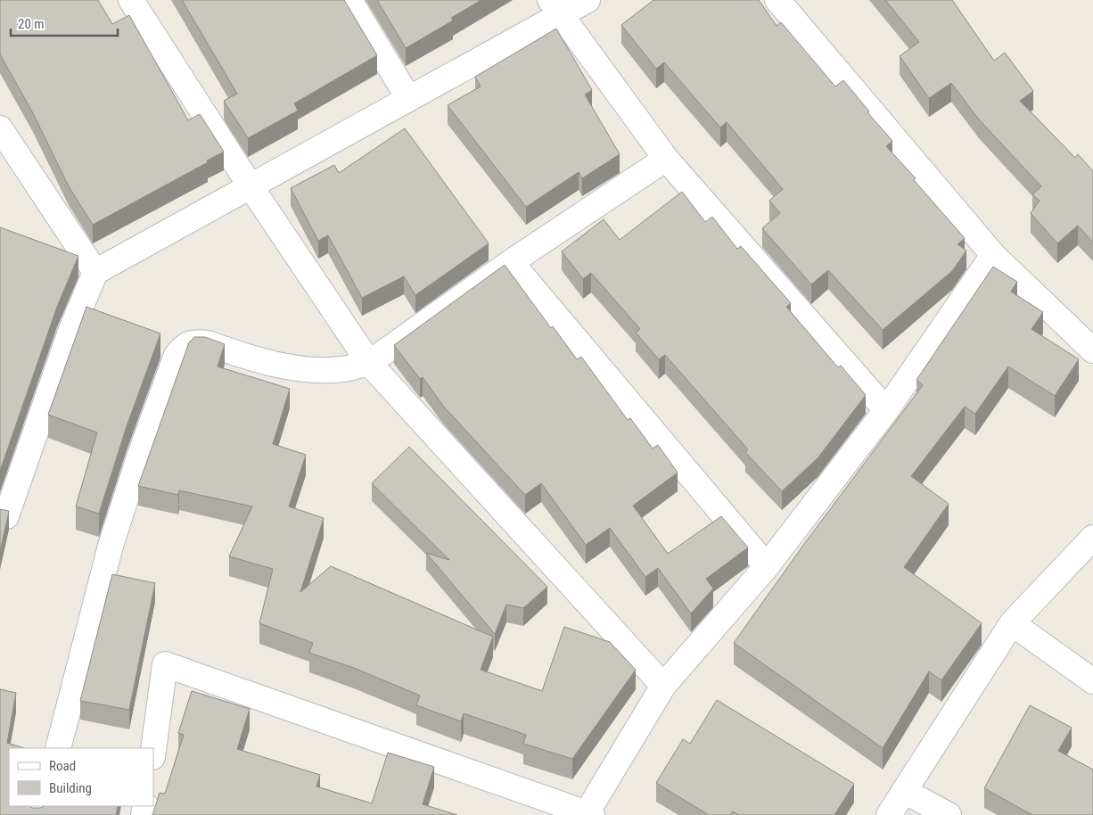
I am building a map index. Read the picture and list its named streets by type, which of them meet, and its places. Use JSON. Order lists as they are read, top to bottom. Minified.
{"legend":["Road","Building"],"scale_bar":"20 m"}
